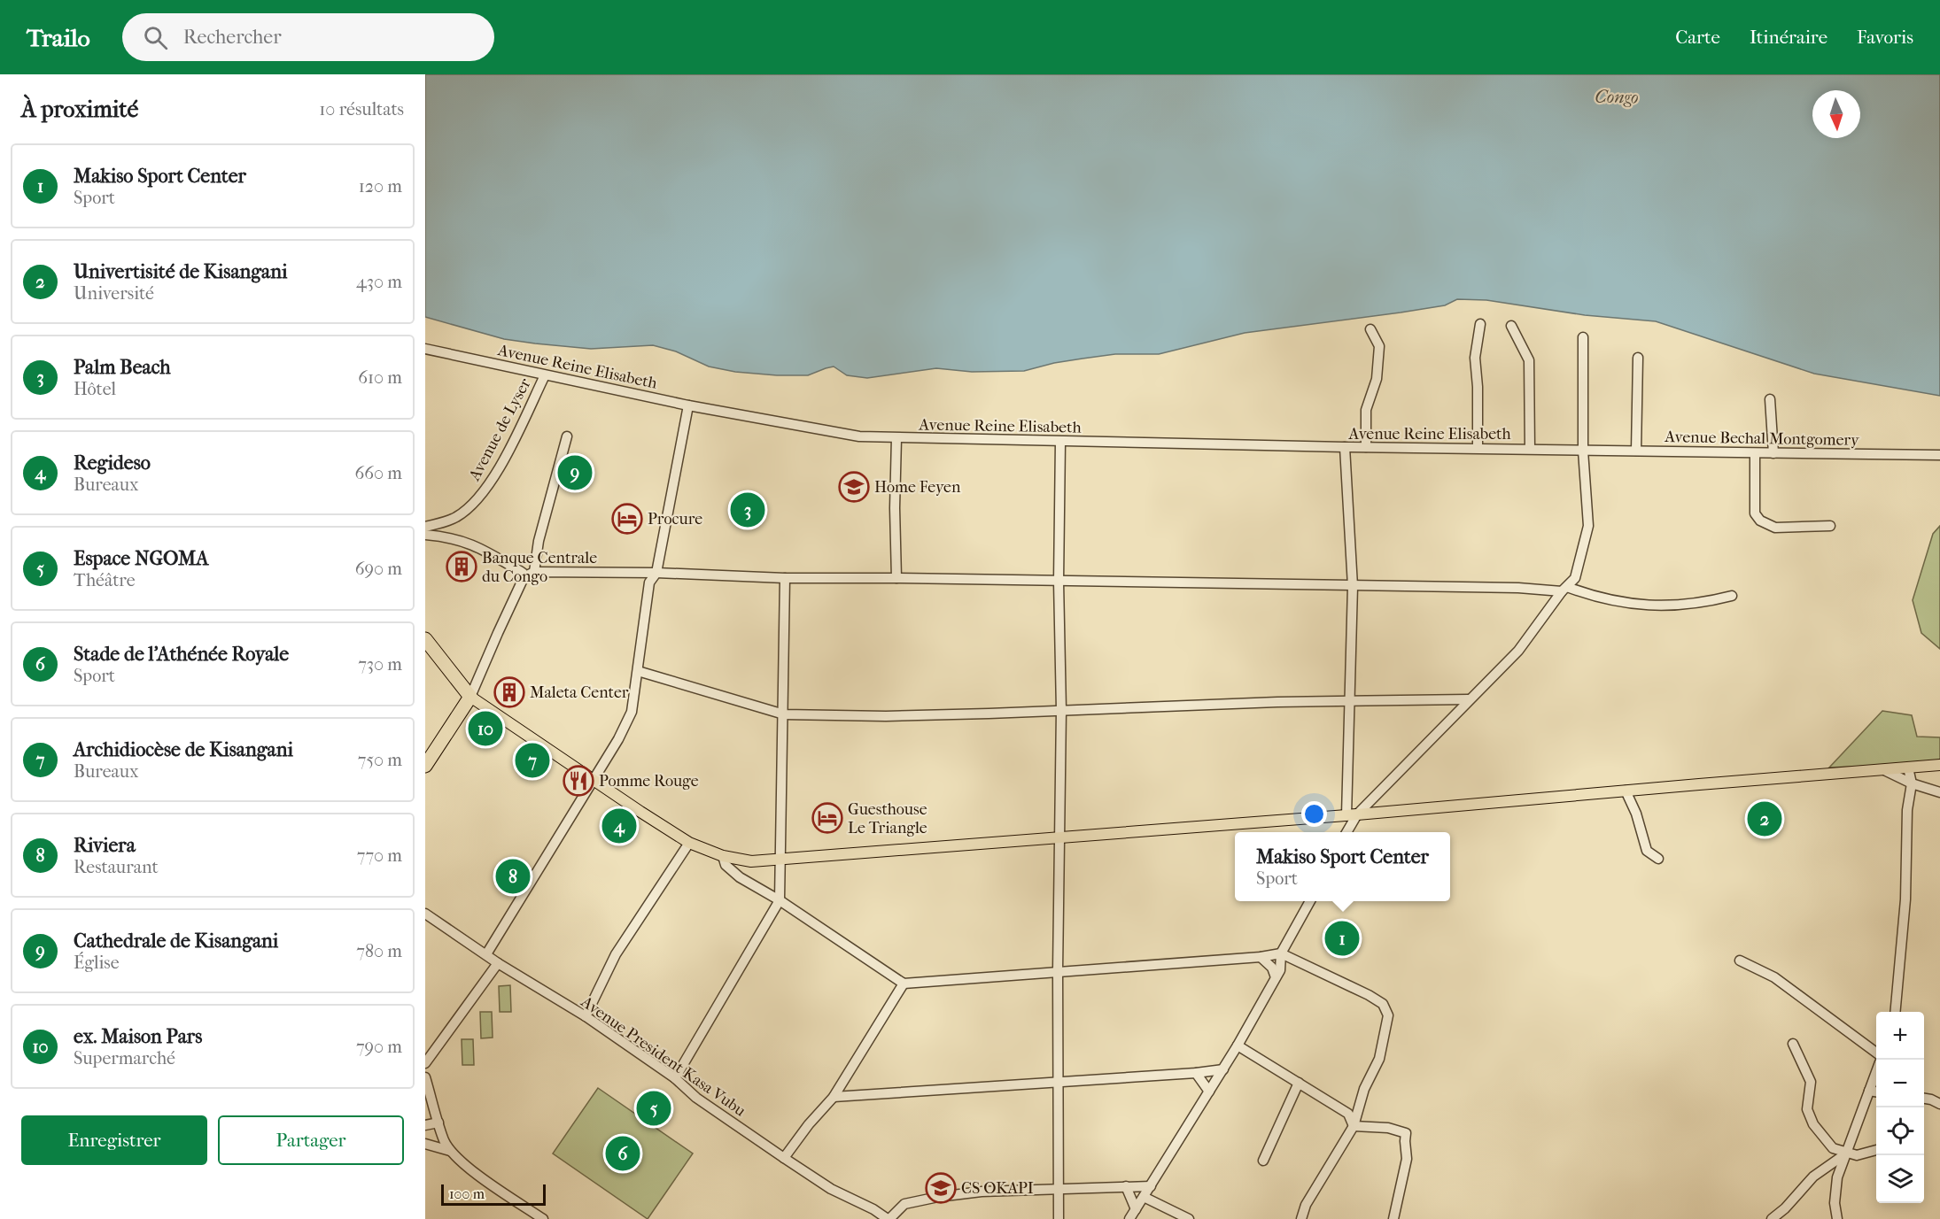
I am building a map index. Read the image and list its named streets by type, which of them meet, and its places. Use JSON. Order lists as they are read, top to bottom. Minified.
{"streets":{"street":["Avenue Reine Elisabeth","Avenue de Lyser","Avenue Bechal Montgomery","Avenue President Kasa Vubu"]},"crossings":[["Avenue Reine Elisabeth","Avenue de Lyser"],["Avenue Reine Elisabeth","Avenue Bechal Montgomery"]],"water":["Congo"],"places":{"school or university":["Home Feyen","CS OKAPI"],"hotel":["Procure","Guesthouse Le Triangle"],"building":["Banque Centrale du Congo","Maleta Center"],"restaurant":["Pomme Rouge"]},"scale_bar":"100 m","north":"bottom","page":{"header":"Trailo","search":"Rechercher","nav":["Carte","Itinéraire","Favoris"],"heading":["À proximité","10 résultats"],"list":[{"mark":"1","name":"Makiso Sport Center","note":"Sport","value":"120 m"},{"mark":"2","name":"Univertisité de Kisangani","note":"Université","value":"430 m"},{"mark":"3","name":"Palm Beach","note":"Hôtel","value":"610 m"},{"mark":"4","name":"Regideso","note":"Bureaux","value":"660 m"},{"mark":"5","name":"Espace NGOMA","note":"Théâtre","value":"690 m"},{"mark":"6","name":"Stade de l'Athénée Royale","note":"Sport","value":"730 m"},{"mark":"7","name":"Archidiocèse de Kisangani","note":"Bureaux","value":"750 m"},{"mark":"8","name":"Riviera","note":"Restaurant","value":"770 m"},{"mark":"9","name":"Cathedrale de Kisangani","note":"Église","value":"780 m"},{"mark":"10","name":"ex. Maison Pars","note":"Supermarché","value":"790 m"}],"pins":["9","3","10","7","2","4","8","1","5","6"],"popup":["Makiso Sport Center","Sport"],"map_buttons":["+","−"],"buttons":["Enregistrer","Partager"],"scale":"100 m"}}
